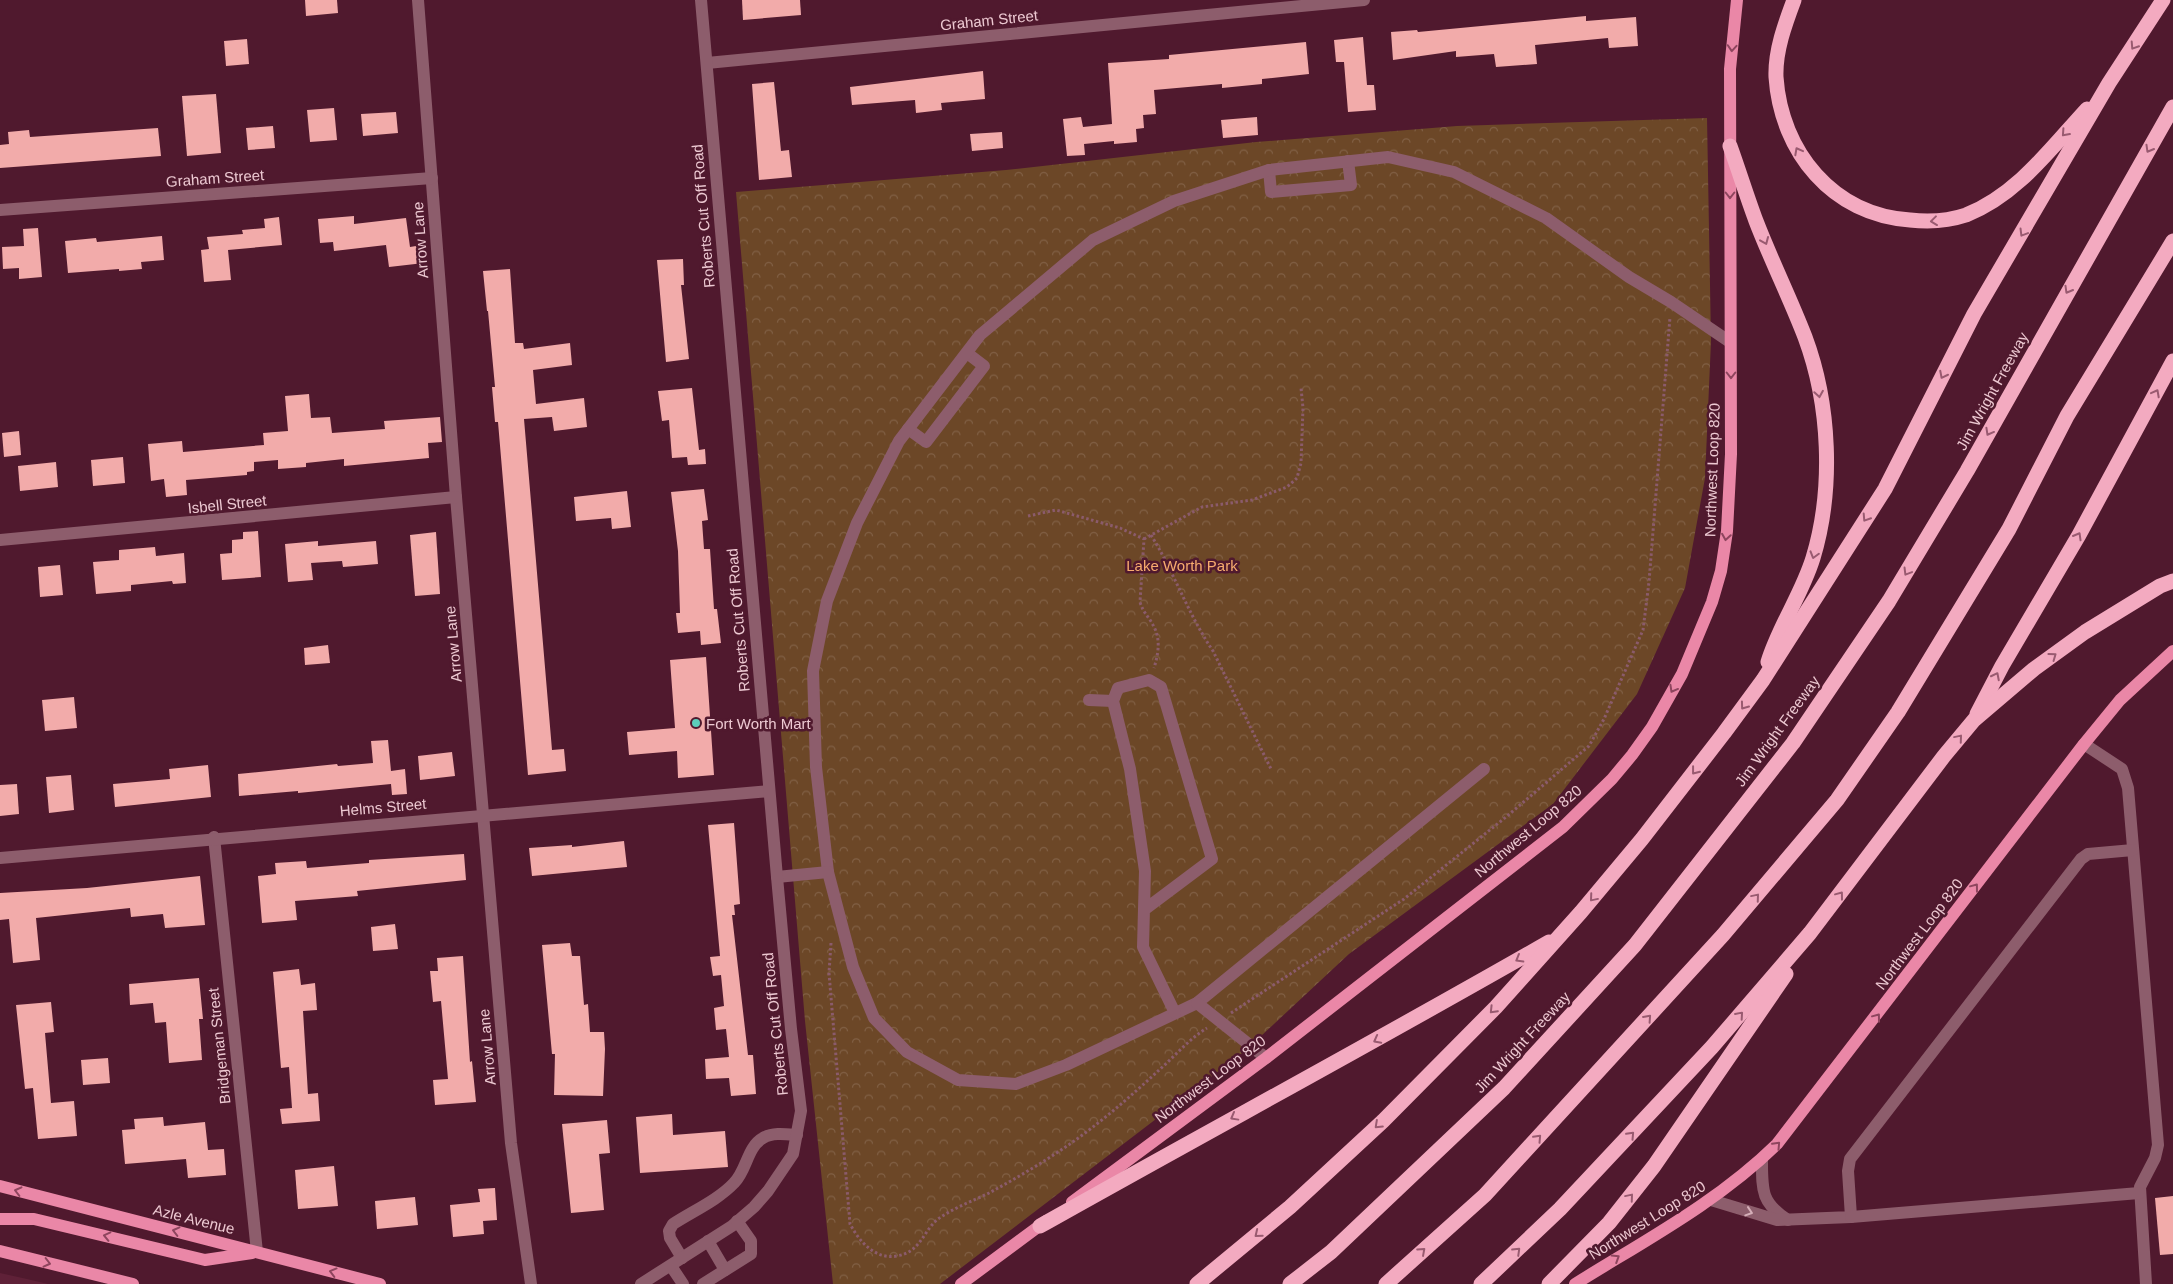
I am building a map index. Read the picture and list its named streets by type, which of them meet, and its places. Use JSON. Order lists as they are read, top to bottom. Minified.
{"streets":{"highway":["Jim Wright Freeway"],"main road":["Northwest Loop 820","Azle Avenue"],"street":["Graham Street","Roberts Cut Off Road","Arrow Lane","Isbell Street","Helms Street","Bridgeman Street"]},"crossings":[["Graham Street","Roberts Cut Off Road"],["Graham Street","Arrow Lane"],["Roberts Cut Off Road","Helms Street"],["Arrow Lane","Isbell Street"],["Arrow Lane","Helms Street"],["Helms Street","Bridgeman Street"],["Bridgeman Street","Azle Avenue"]],"parks":["Lake Worth Park"],"places":["Fort Worth Mart"]}
